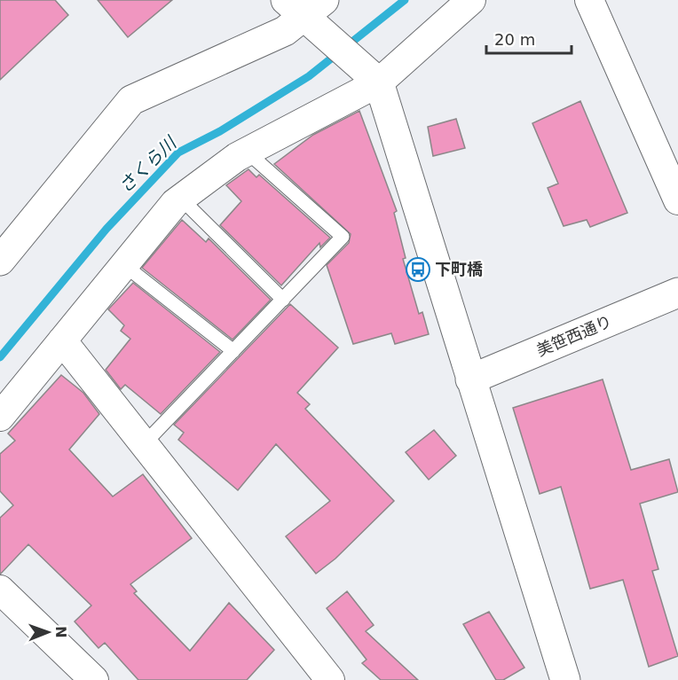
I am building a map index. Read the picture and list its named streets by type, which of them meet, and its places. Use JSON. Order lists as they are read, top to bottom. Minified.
{"streets":{"street":["美笹西通り"]},"water":["さくら川"],"places":{"bus stop":["下町橋"]},"scale_bar":"20 m","north":"right"}
